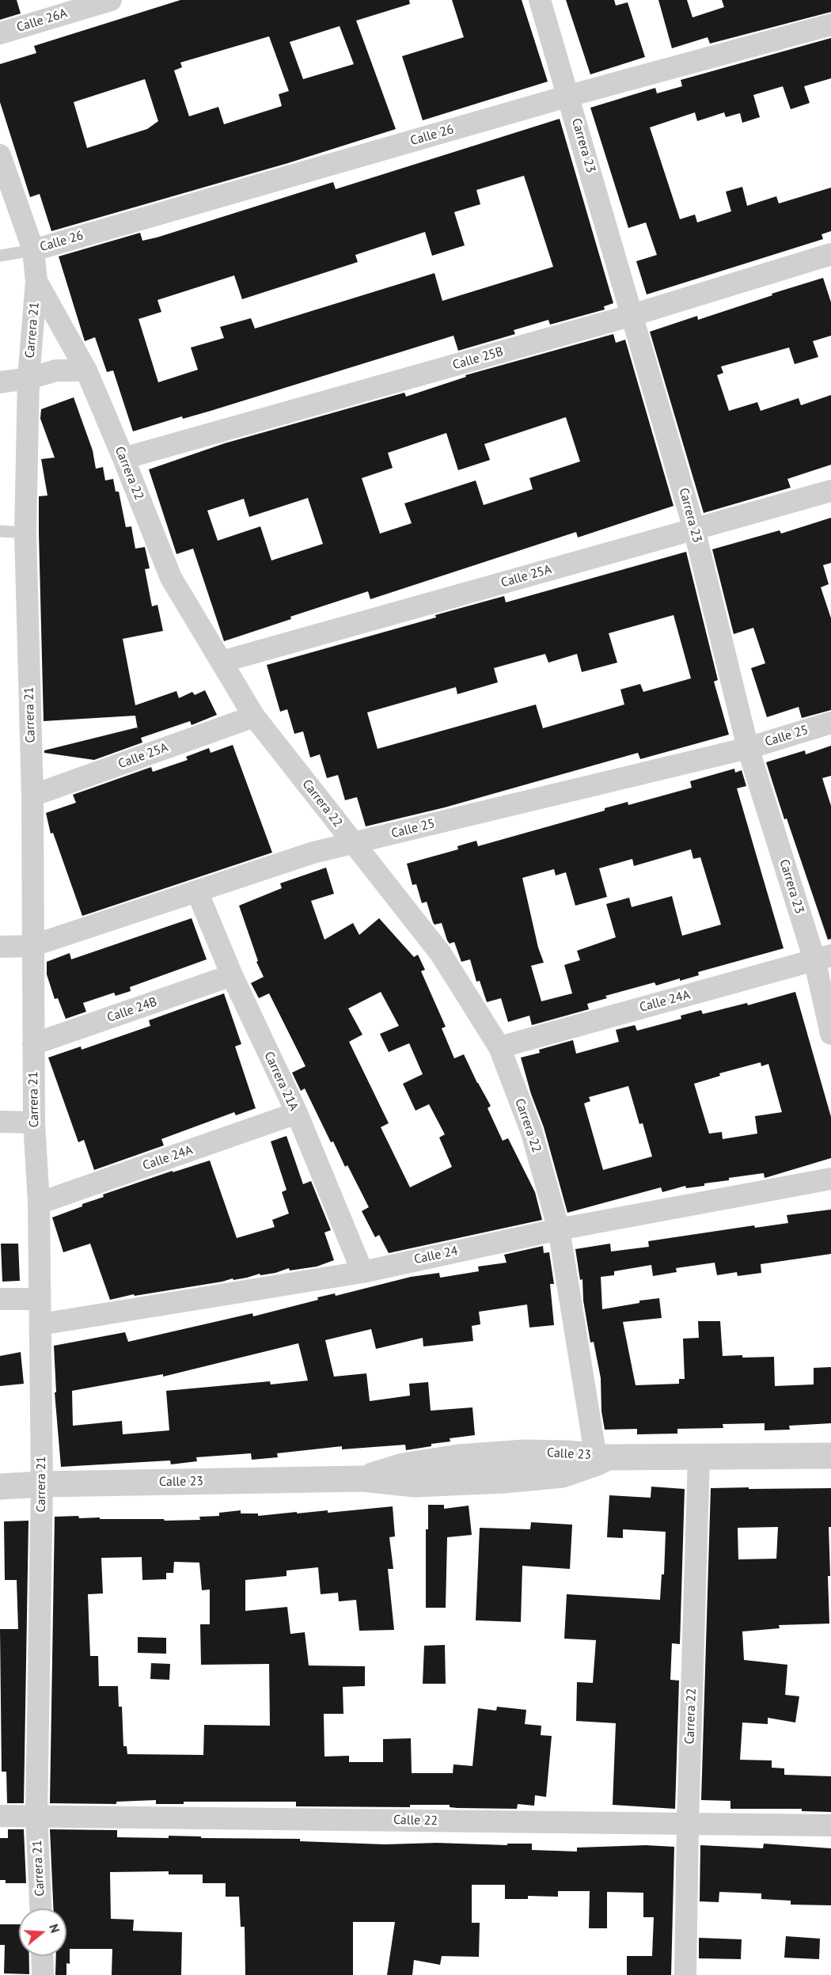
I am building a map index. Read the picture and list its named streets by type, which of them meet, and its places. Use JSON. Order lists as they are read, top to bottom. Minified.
{"streets":{"street":["Calle 26A","Calle 26","Carrera 23","Carrera 21","Calle 25B","Carrera 22","Calle 25A","Calle 25","Calle 24A","Calle 24B","Carrera 21A","Calle 24","Calle 23","Calle 22"]},"crossings":[["Calle 26","Carrera 23"],["Calle 26","Carrera 22"],["Carrera 23","Calle 25B"],["Carrera 23","Calle 25A"],["Carrera 23","Calle 25"],["Carrera 23","Calle 24A"],["Carrera 21","Carrera 22"],["Carrera 21","Calle 25A"],["Carrera 21","Calle 25"],["Carrera 21","Calle 24A"],["Carrera 21","Calle 24B"],["Carrera 21","Calle 24"],["Carrera 21","Calle 23"],["Carrera 21","Calle 22"],["Calle 25B","Carrera 22"],["Carrera 22","Calle 25A"],["Carrera 22","Calle 25"],["Carrera 22","Calle 24A"],["Carrera 22","Calle 24"],["Carrera 22","Calle 23"],["Carrera 22","Calle 22"],["Calle 25","Carrera 21A"],["Calle 24A","Carrera 21A"],["Calle 24B","Carrera 21A"],["Carrera 21A","Calle 24"]],"north":"right"}
